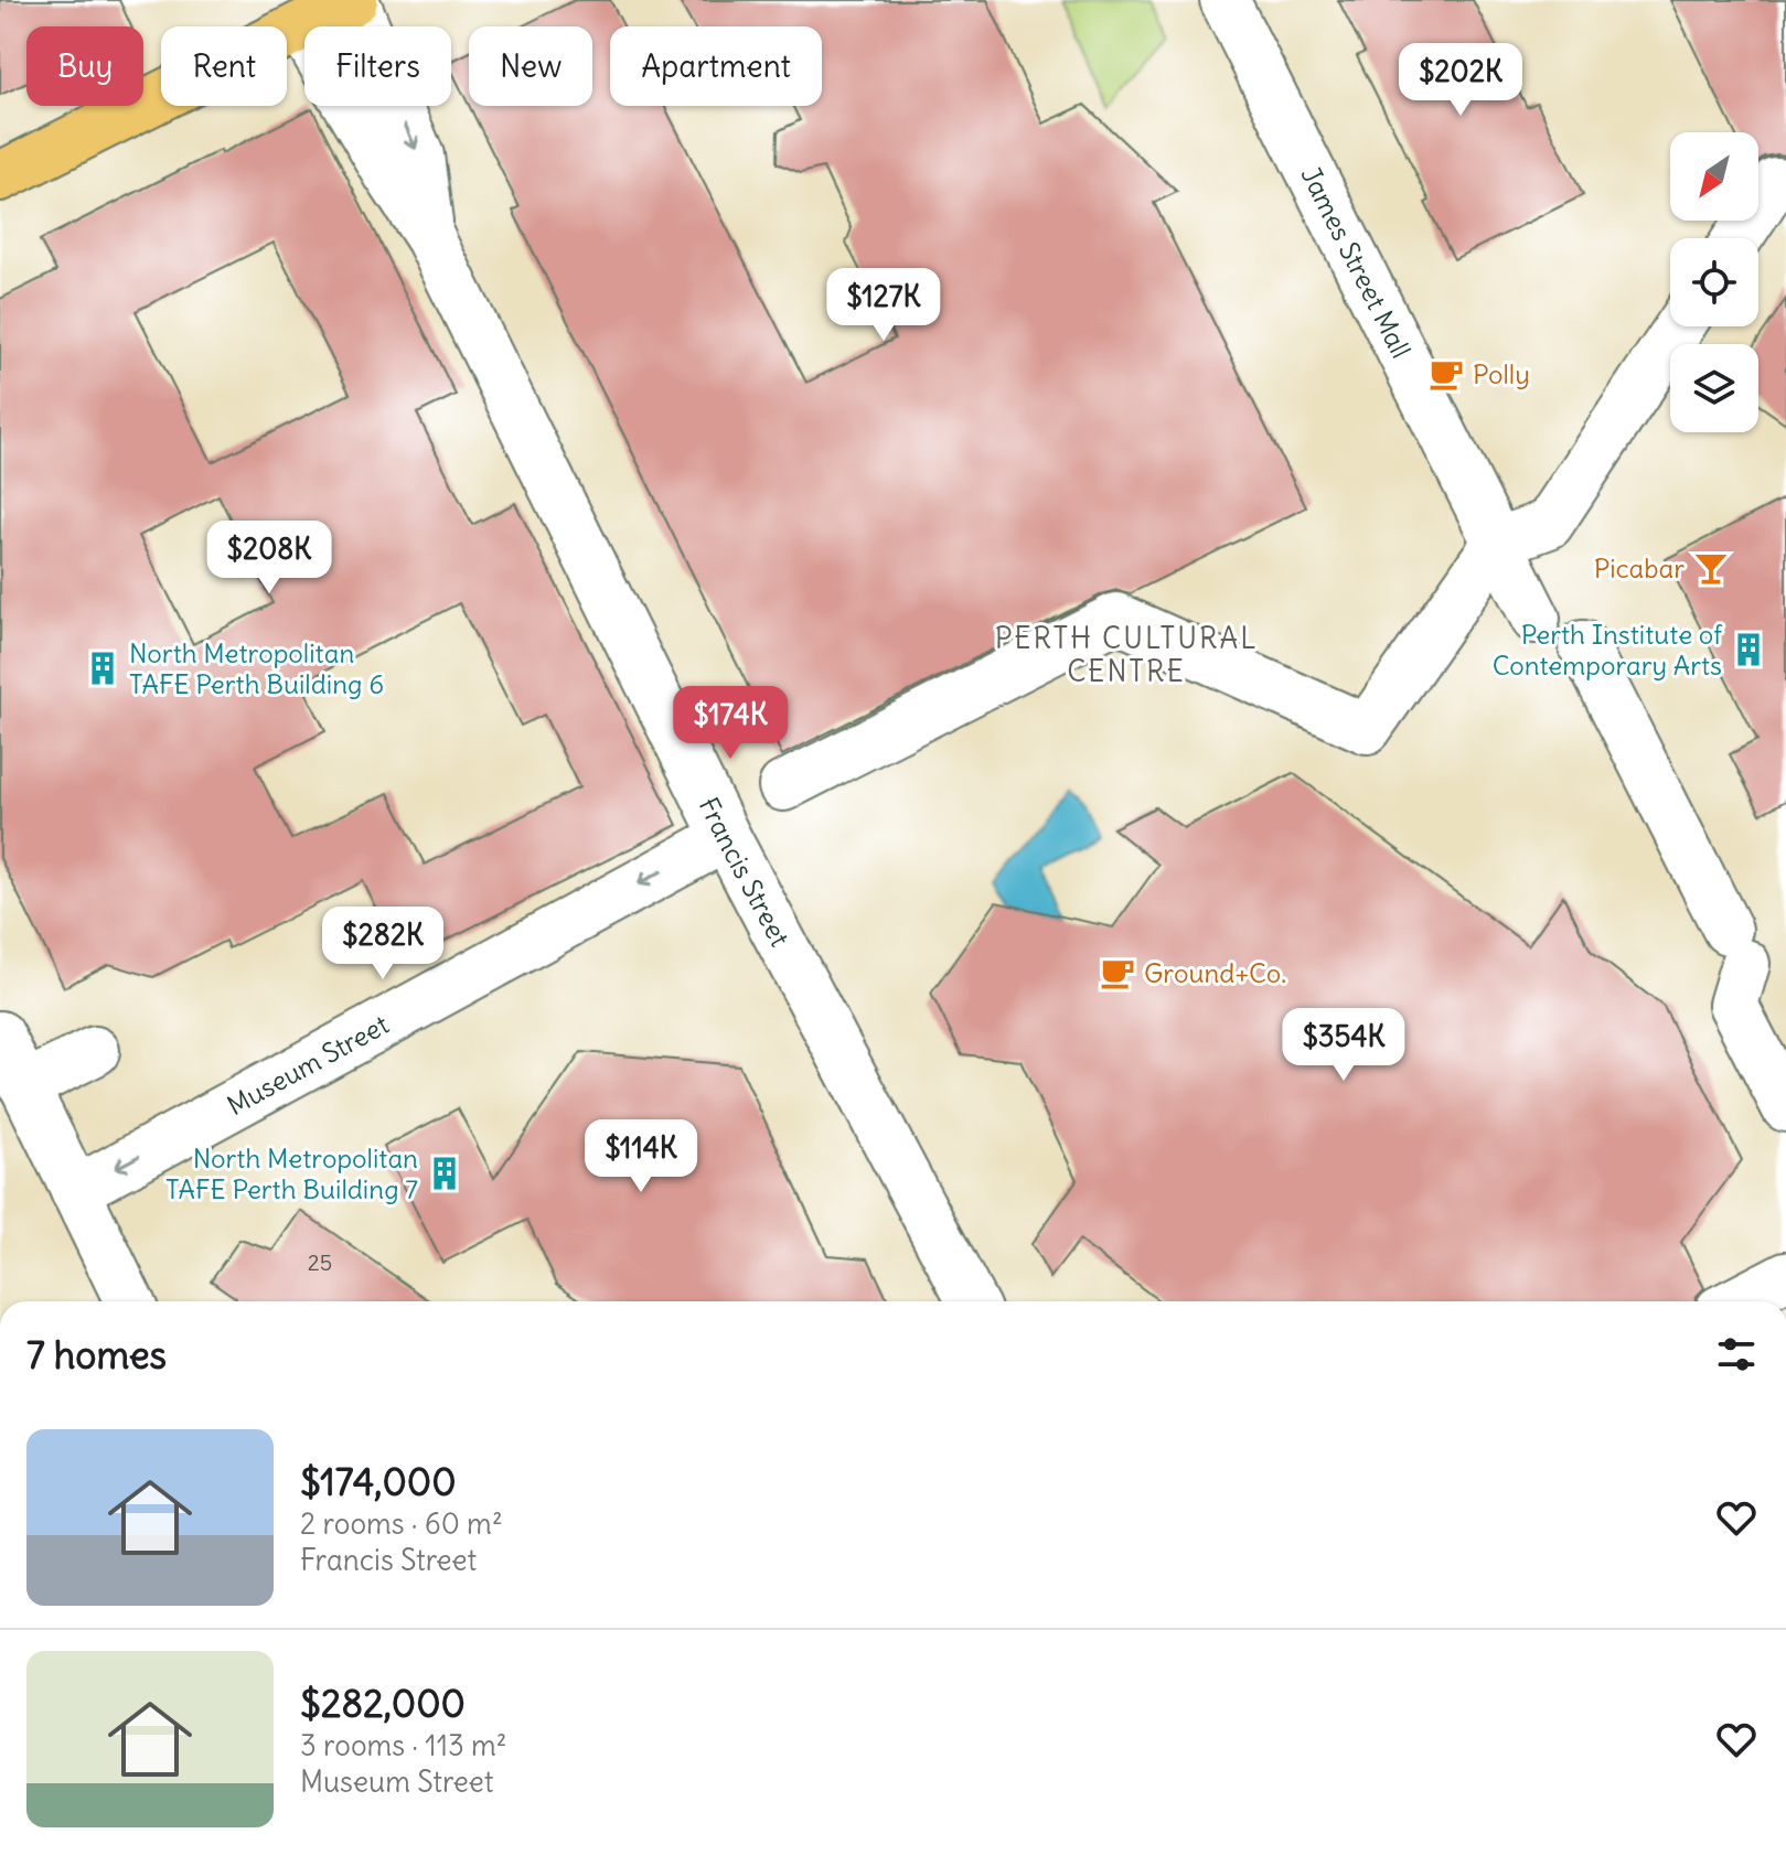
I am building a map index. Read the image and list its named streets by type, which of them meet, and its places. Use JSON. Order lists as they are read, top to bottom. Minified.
{"streets":{"street":["James Street Mall","Francis Street","Museum Street"]},"crossings":[["Francis Street","Museum Street"]],"one_way":["Museum Street"],"districts":["PERTH CULTURAL CENTRE"],"places":{"cafe":["Polly","Ground+Co."],"bar":["Picabar"],"building":["Perth Institute of Contemporary Arts","North Metropolitan TAFE Perth Building 6","North Metropolitan TAFE Perth Building 7"]},"house_numbers":["25"],"north":"bottom left","page":{"chip":["Buy","Rent","Filters","New","Apartment"],"price":["$202K","$127K","$208K","$174K","$282K","$354K","$114K"],"heading":"7 homes","list":[{"name":"$174,000","note":"2 rooms · 60 m² · Francis Street"},{"name":"$282,000","note":"3 rooms · 113 m² · Museum Street"}]}}
